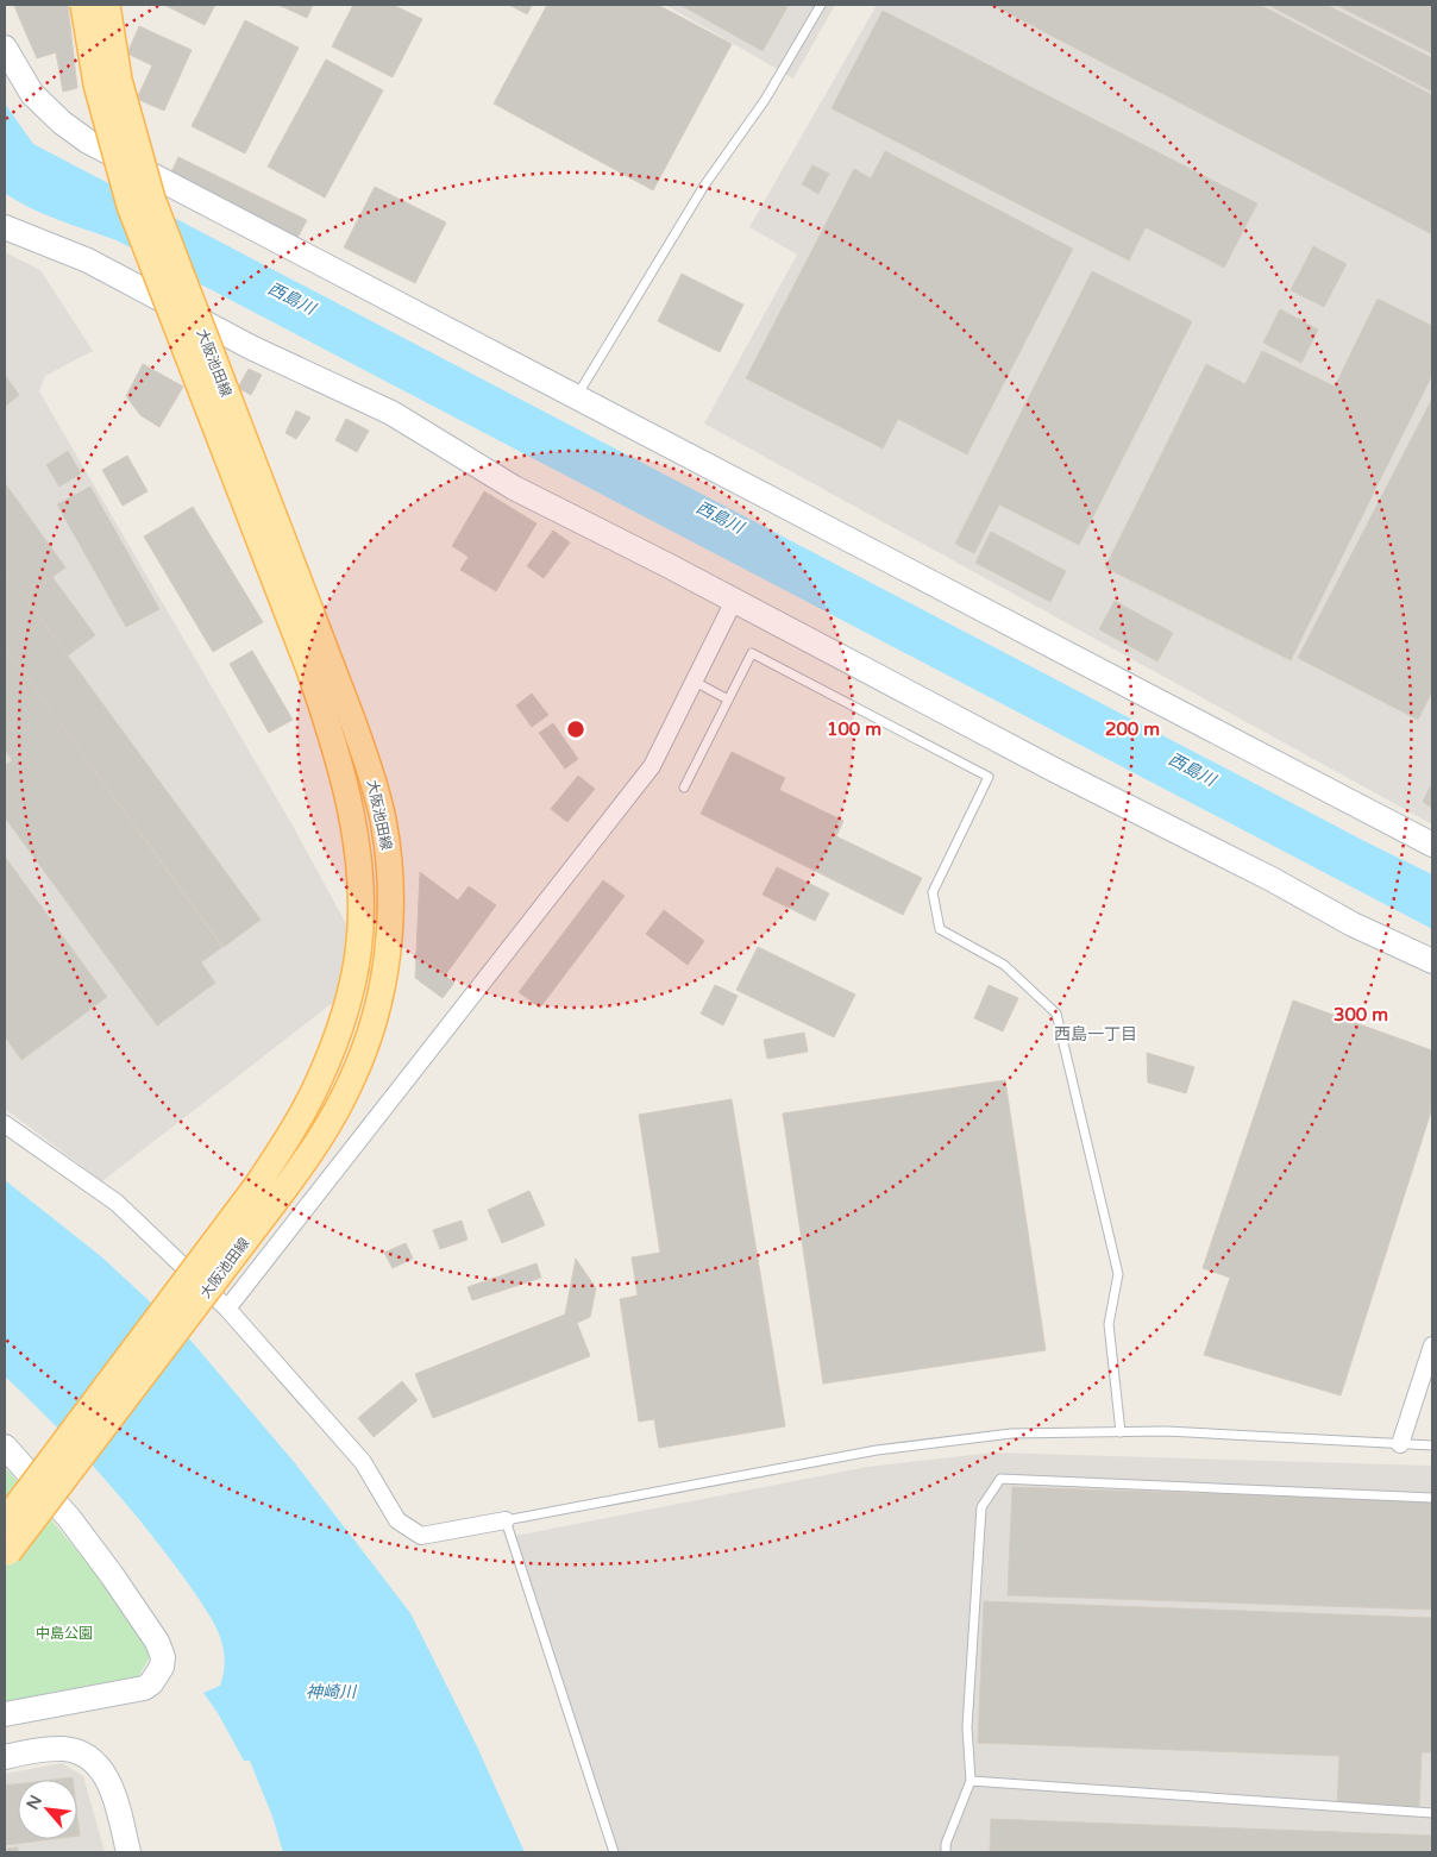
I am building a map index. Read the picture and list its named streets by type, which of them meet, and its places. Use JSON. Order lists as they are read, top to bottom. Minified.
{"streets":{"main road":["大阪池田線"]},"districts":["西島一丁目"],"water":["西島川","神崎川"],"parks":["中島公園"],"north":"top left","rings":["100 m","200 m","300 m"]}
